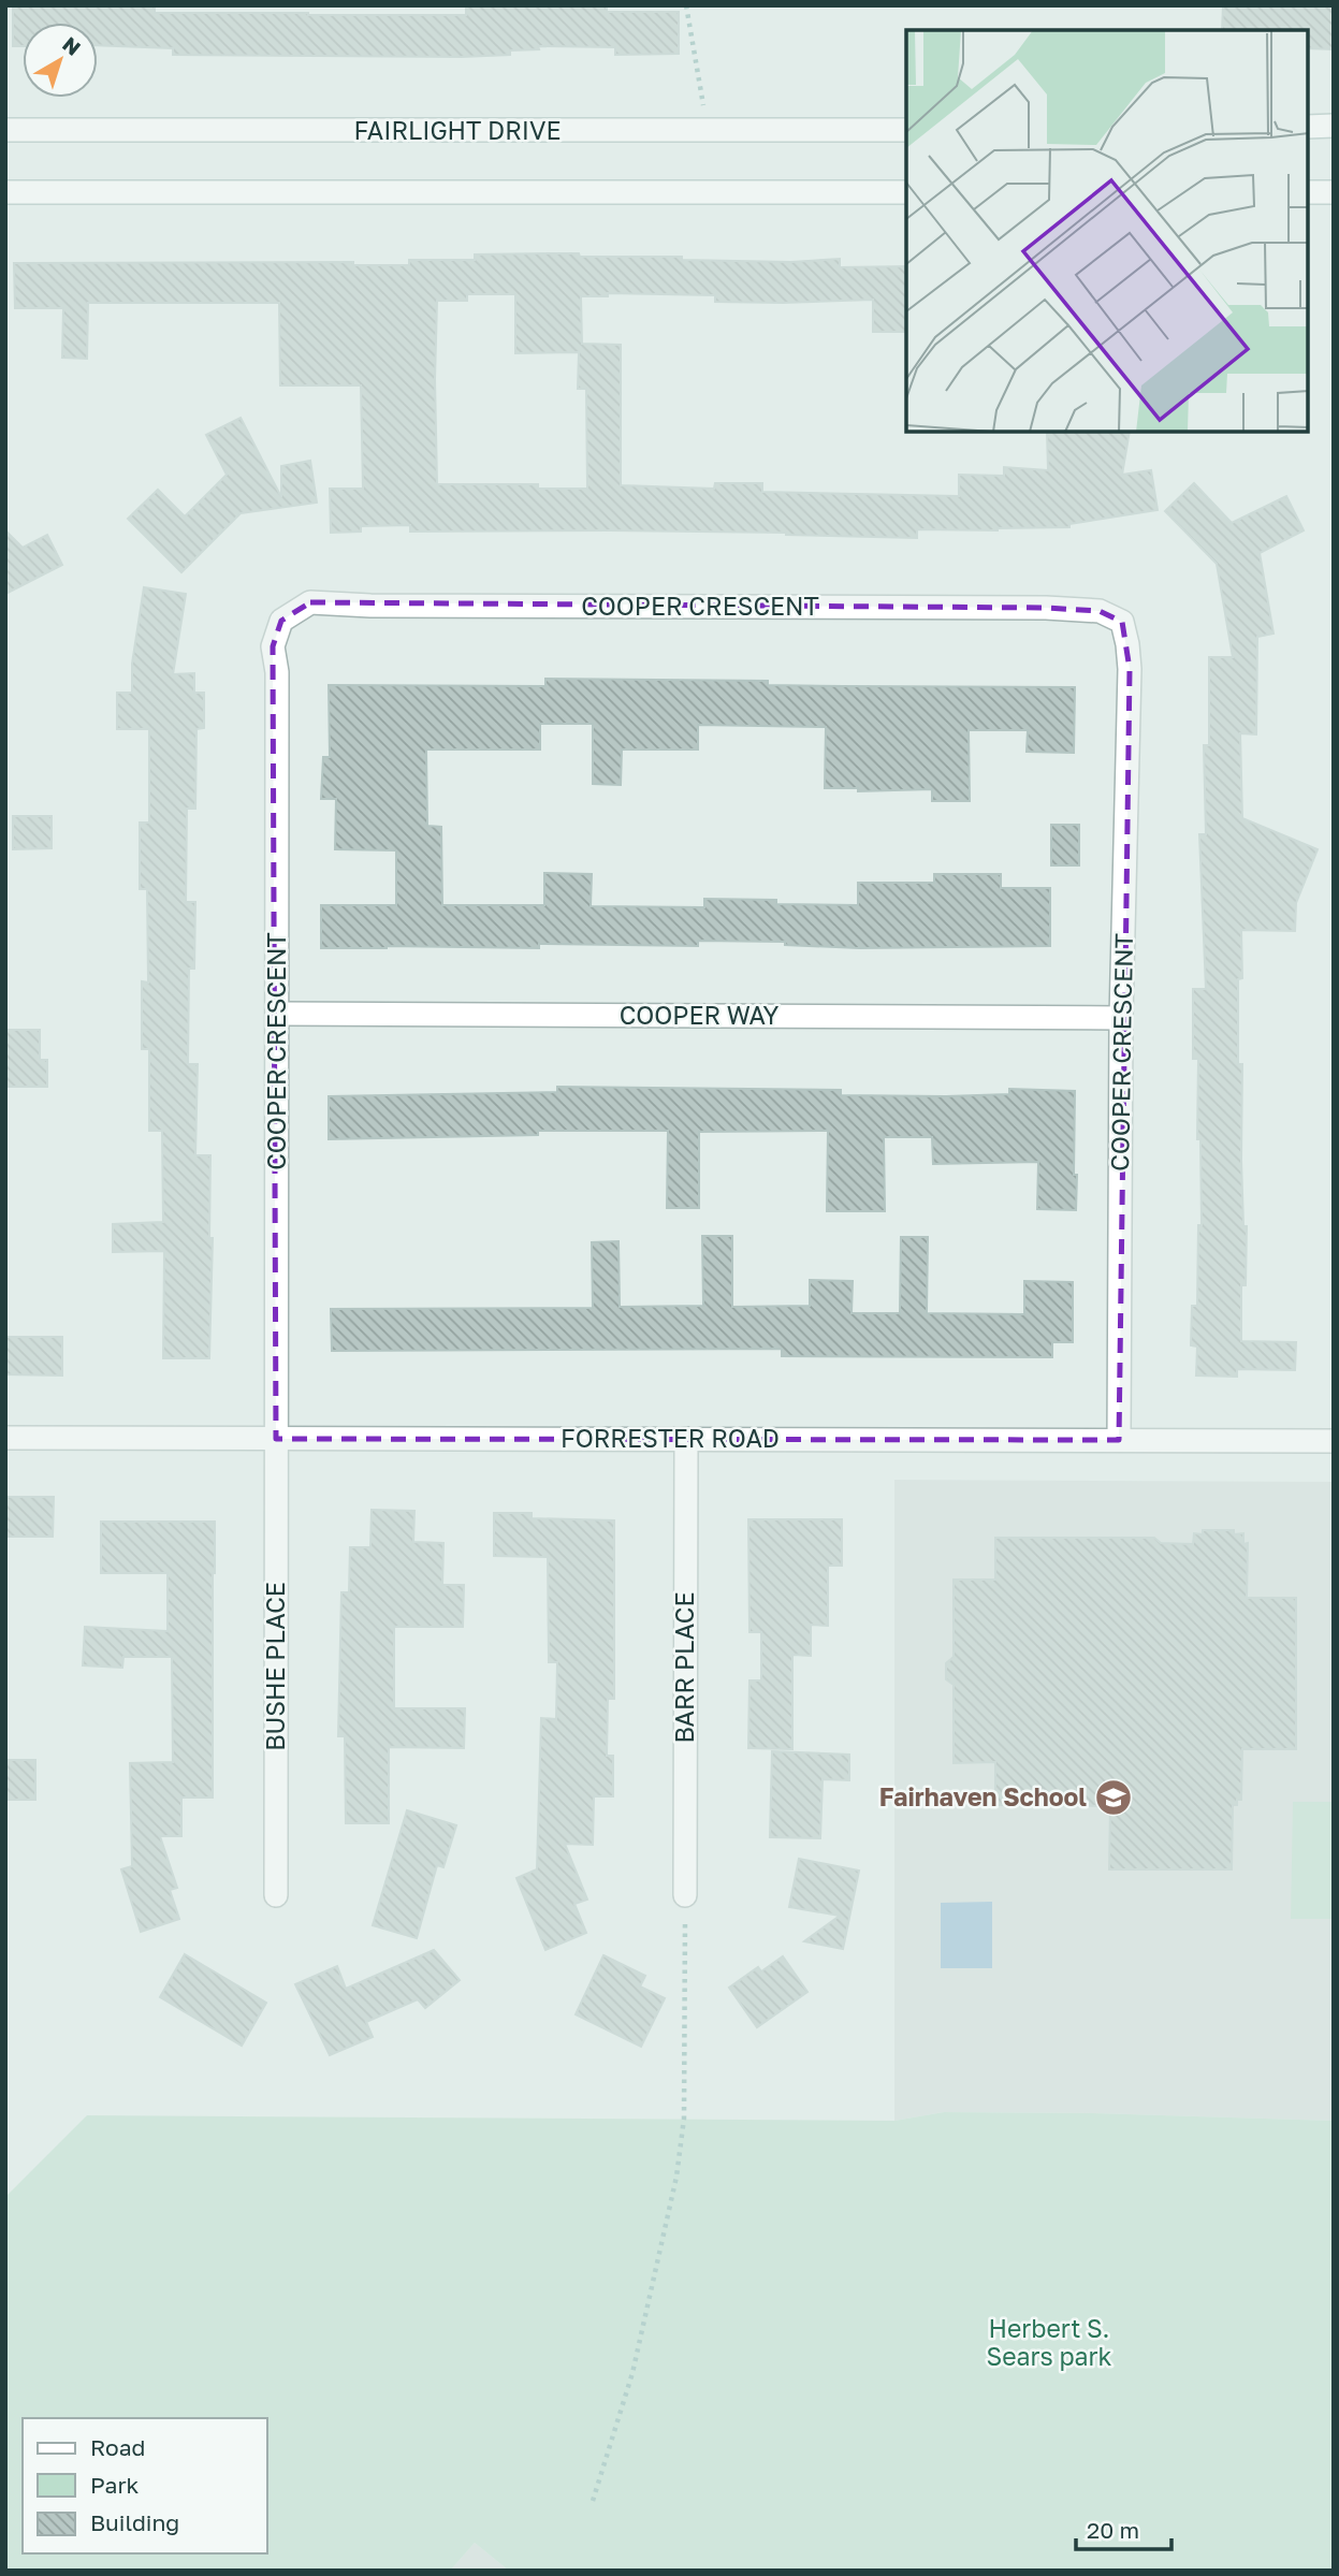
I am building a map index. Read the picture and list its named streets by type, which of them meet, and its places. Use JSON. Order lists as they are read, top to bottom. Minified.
{"streets":{"street":["FAIRLIGHT DRIVE","COOPER CRESCENT","COOPER WAY","FORRESTER ROAD","BUSHE PLACE","BARR PLACE"]},"crossings":[["COOPER CRESCENT","COOPER WAY"],["COOPER CRESCENT","FORRESTER ROAD"],["COOPER CRESCENT","BUSHE PLACE"],["FORRESTER ROAD","BUSHE PLACE"],["FORRESTER ROAD","BARR PLACE"]],"parks":["Herbert S. Sears park"],"places":{"school or university":["Fairhaven School"]},"legend":["Road","Park","Building"],"scale_bar":"20 m","north":"top right"}
